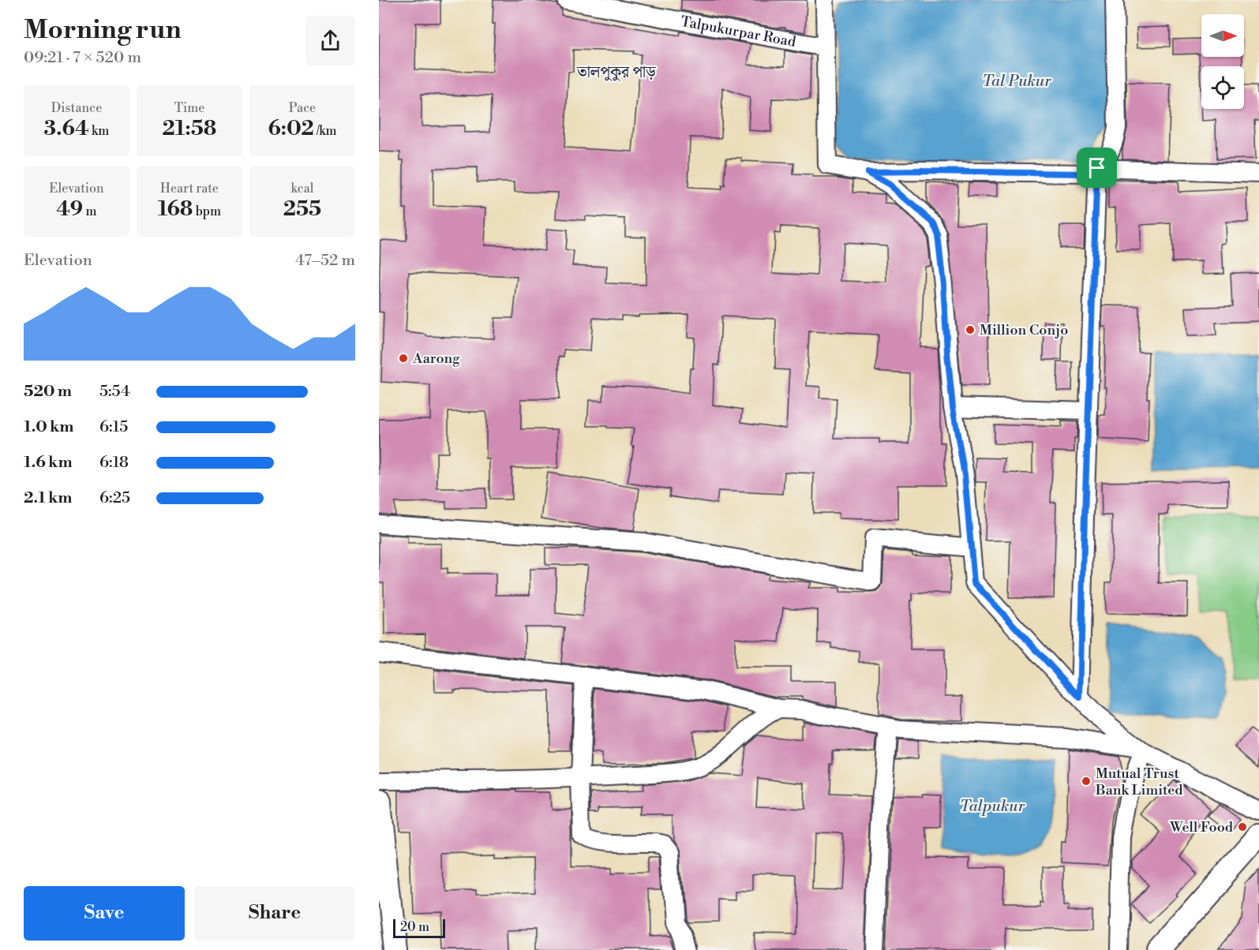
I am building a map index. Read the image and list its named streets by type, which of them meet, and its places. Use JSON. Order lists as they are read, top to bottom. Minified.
{"streets":{"street":["Talpukurpar Road"]},"districts":["তালপুকুর পাড়"],"water":["Tal Pukur","Talpukur"],"places":["Million Conjo","Aarong","Mutual Trust Bank Limited","Well Food"],"scale_bar":"20 m","north":"right","page":{"heading":["Morning run","09:21 · 7 × 520 m"],"stats":[["Distance","3.64 km"],["Time","21:58"],["Pace","6:02 /km"],["Elevation","49 m"],["Heart rate","168 bpm"],["kcal","255"]],"chart":["Elevation","47–52 m"],"list":[{"name":"520 m","note":"5:54"},{"name":"1.0 km","note":"6:15"},{"name":"1.6 km","note":"6:18"},{"name":"2.1 km","note":"6:25"}],"buttons":["Save","Share"],"scale":"20 m"}}
